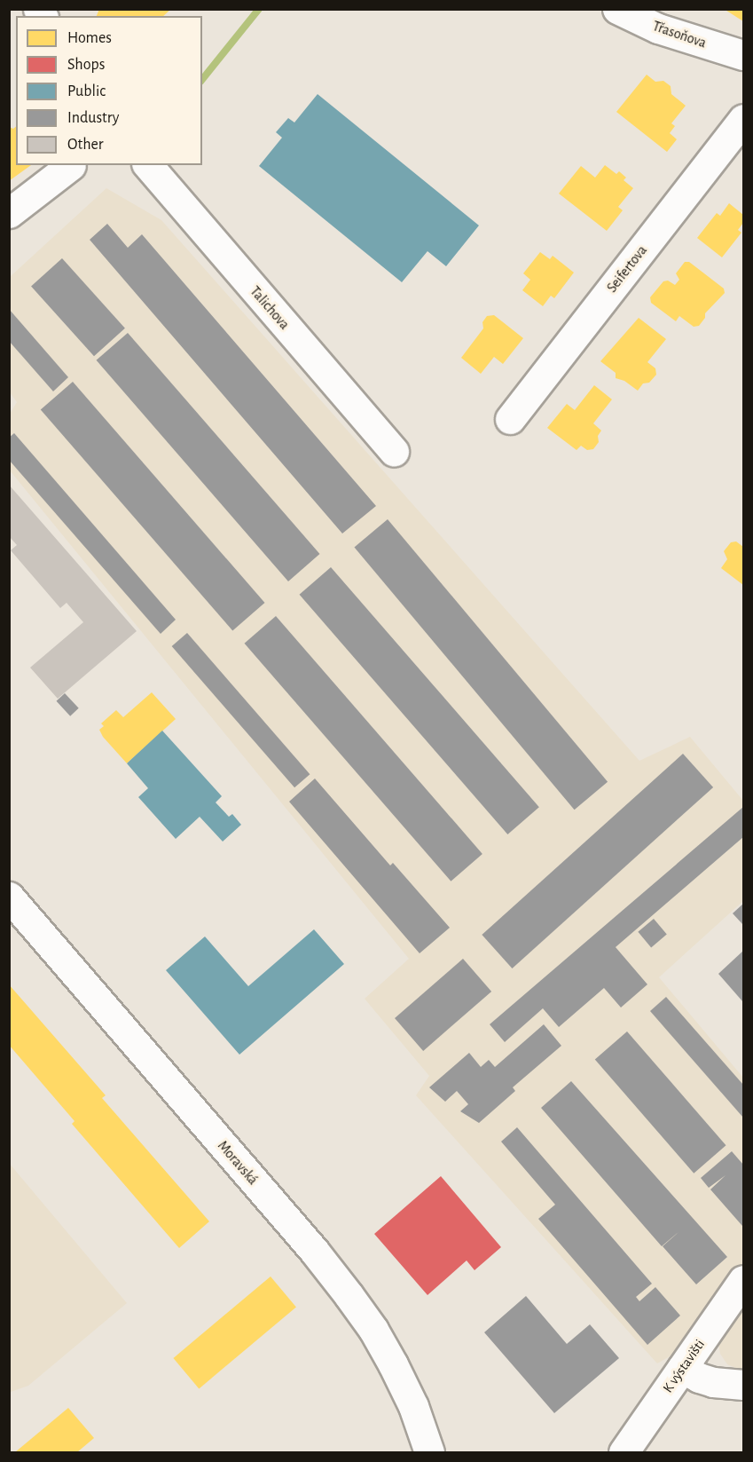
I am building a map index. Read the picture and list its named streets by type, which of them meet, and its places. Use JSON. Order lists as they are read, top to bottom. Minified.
{"streets":{"street":["Třasoňova","Seifertova","Talichova","Moravská","K výstavišti"]},"legend":["Homes","Shops","Public","Industry","Other"]}
